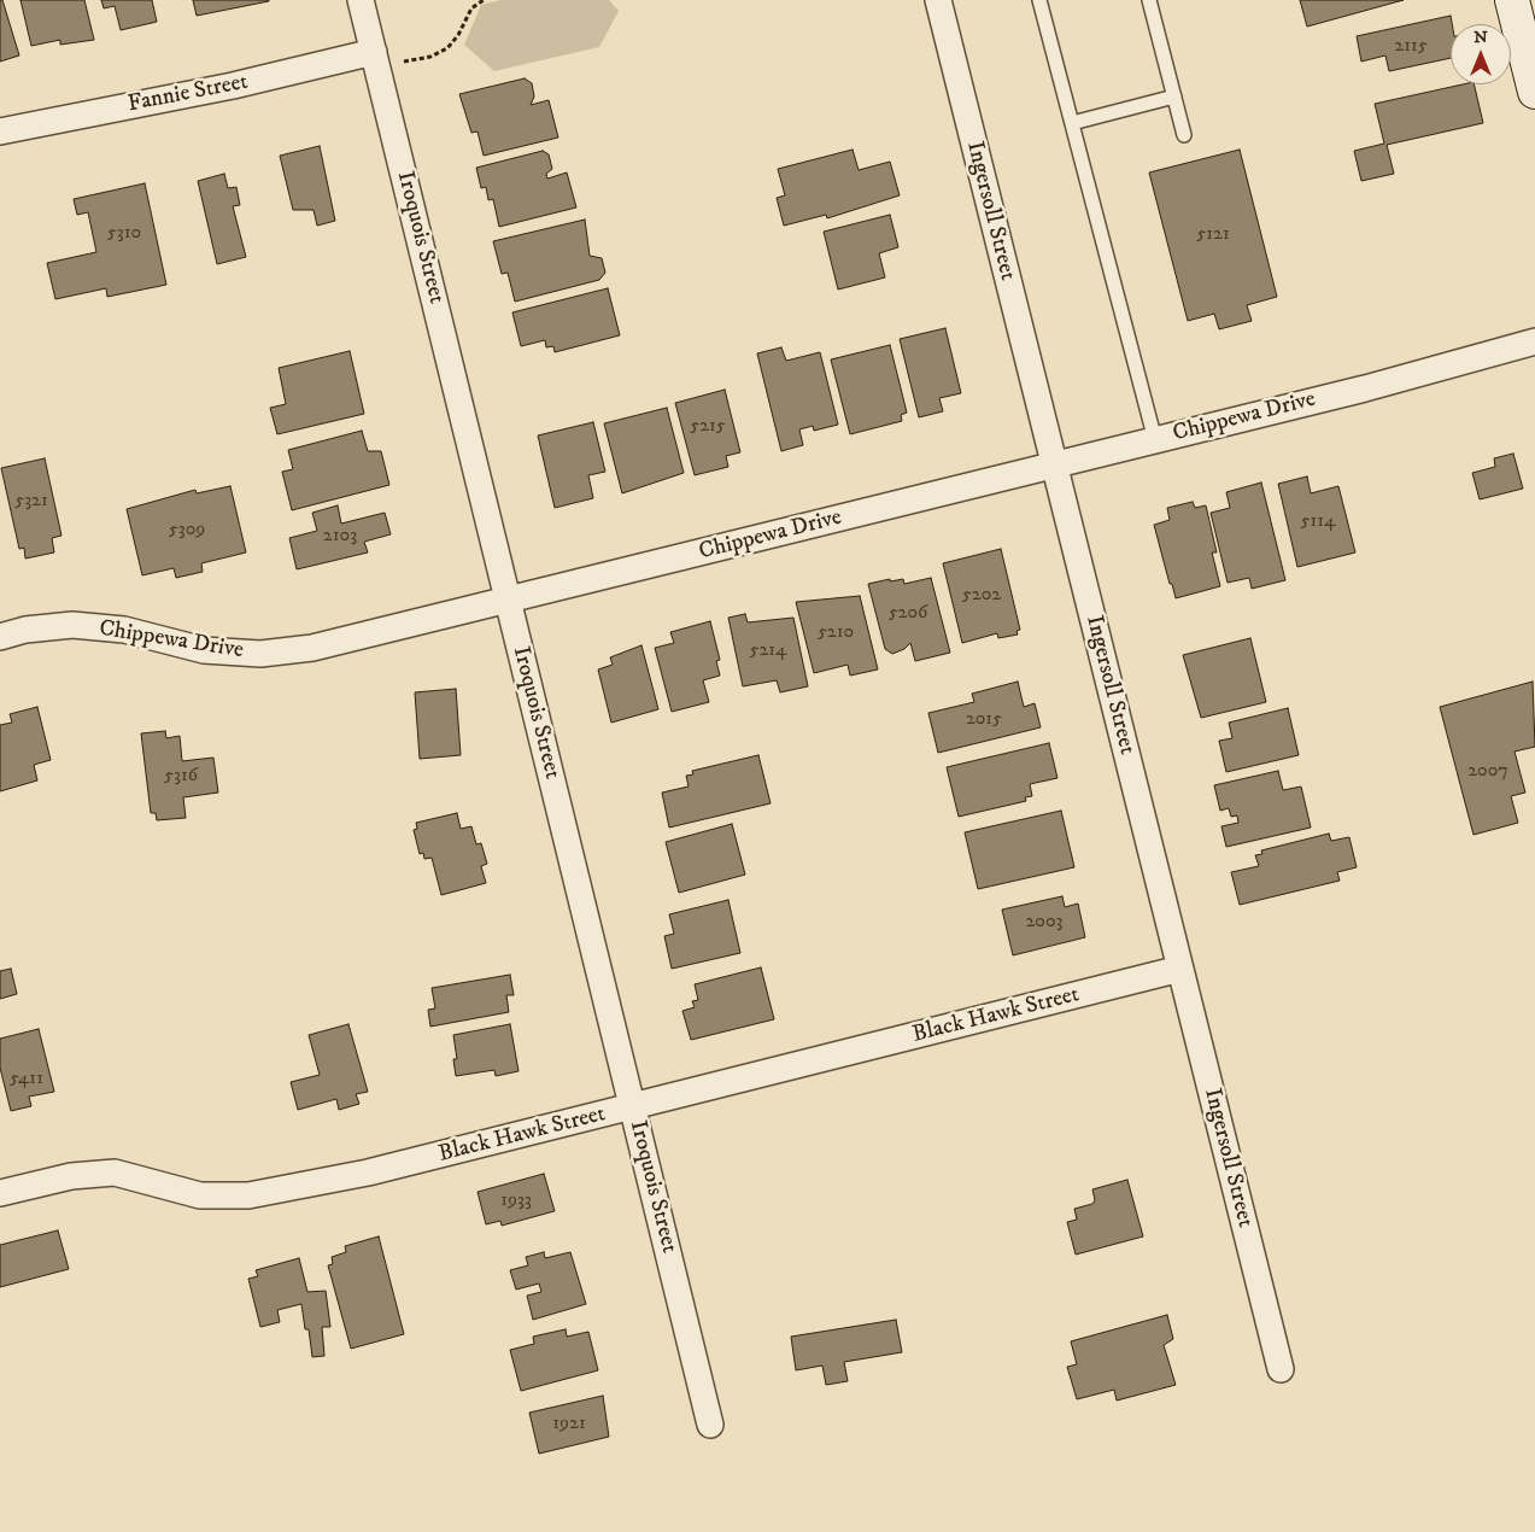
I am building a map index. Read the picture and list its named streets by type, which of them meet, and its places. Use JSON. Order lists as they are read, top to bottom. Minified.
{"streets":{"street":["Fannie Street","Ingersoll Street","Iroquois Street","Chippewa Drive","Black Hawk Street"]},"crossings":[["Fannie Street","Iroquois Street"],["Ingersoll Street","Chippewa Drive"],["Ingersoll Street","Black Hawk Street"],["Iroquois Street","Chippewa Drive"],["Iroquois Street","Black Hawk Street"]],"house_numbers":["2115","5310","5121","5215","5321","5114","5309","2103","5202","5206","5210","5214","2015","2007","5316","2003","5411","1933","1921"],"north":"top"}
